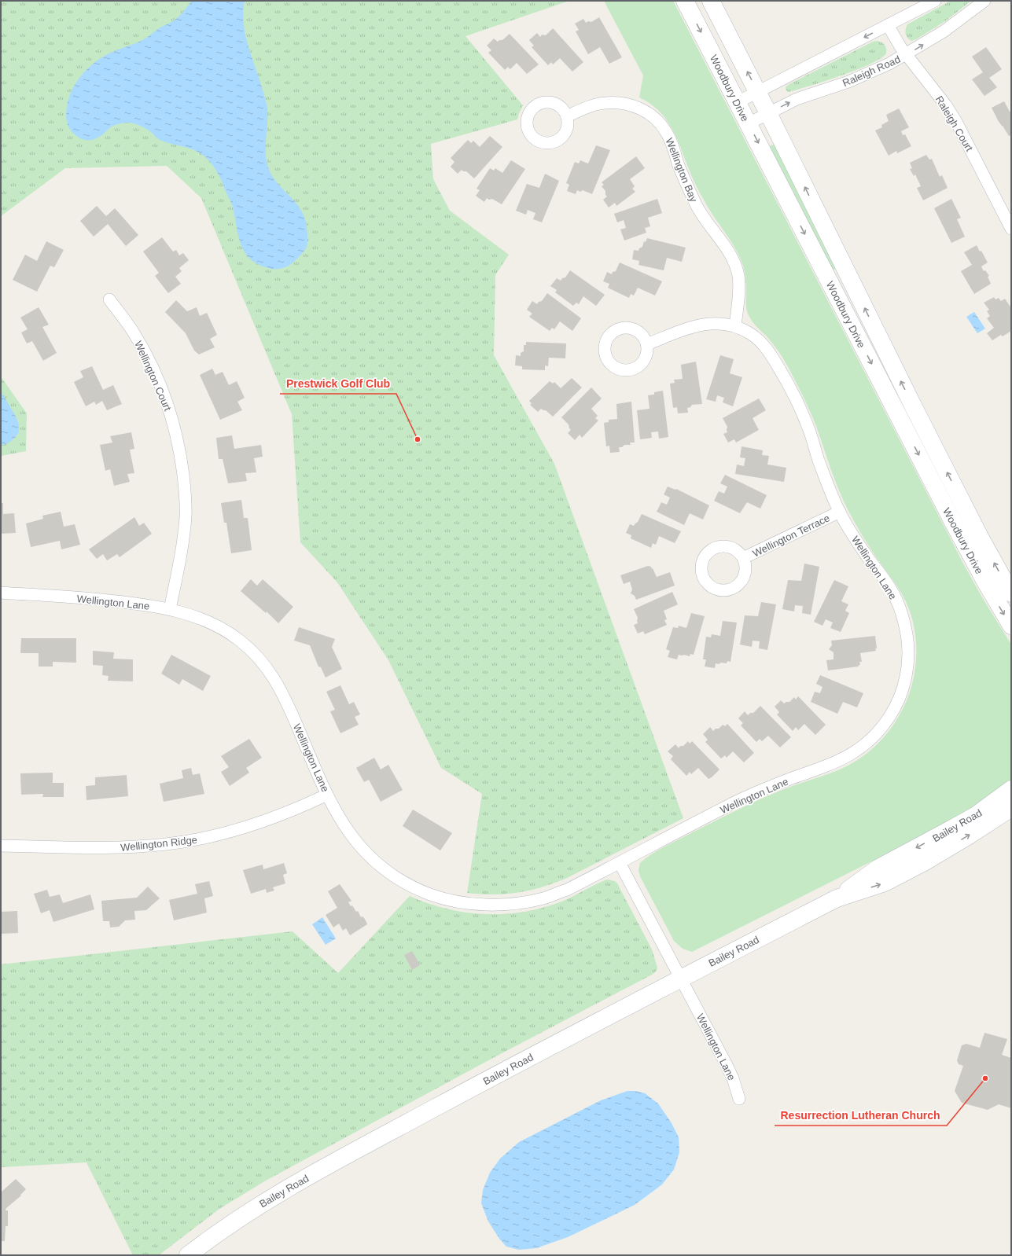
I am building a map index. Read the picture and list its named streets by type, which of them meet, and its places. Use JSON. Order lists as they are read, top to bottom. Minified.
{"streets":{"main road":["Woodbury Drive","Bailey Road"],"street":["Raleigh Road","Raleigh Court","Wellington Bay","Wellington Court","Wellington Terrace","Wellington Lane","Wellington Ridge"]},"crossings":[["Raleigh Road","Woodbury Drive"],["Raleigh Road","Raleigh Court"],["Wellington Bay","Wellington Lane"],["Wellington Court","Wellington Lane"],["Wellington Terrace","Wellington Lane"],["Wellington Lane","Bailey Road"],["Wellington Lane","Wellington Ridge"]],"places":["Prestwick Golf Club","Resurrection Lutheran Church"]}
